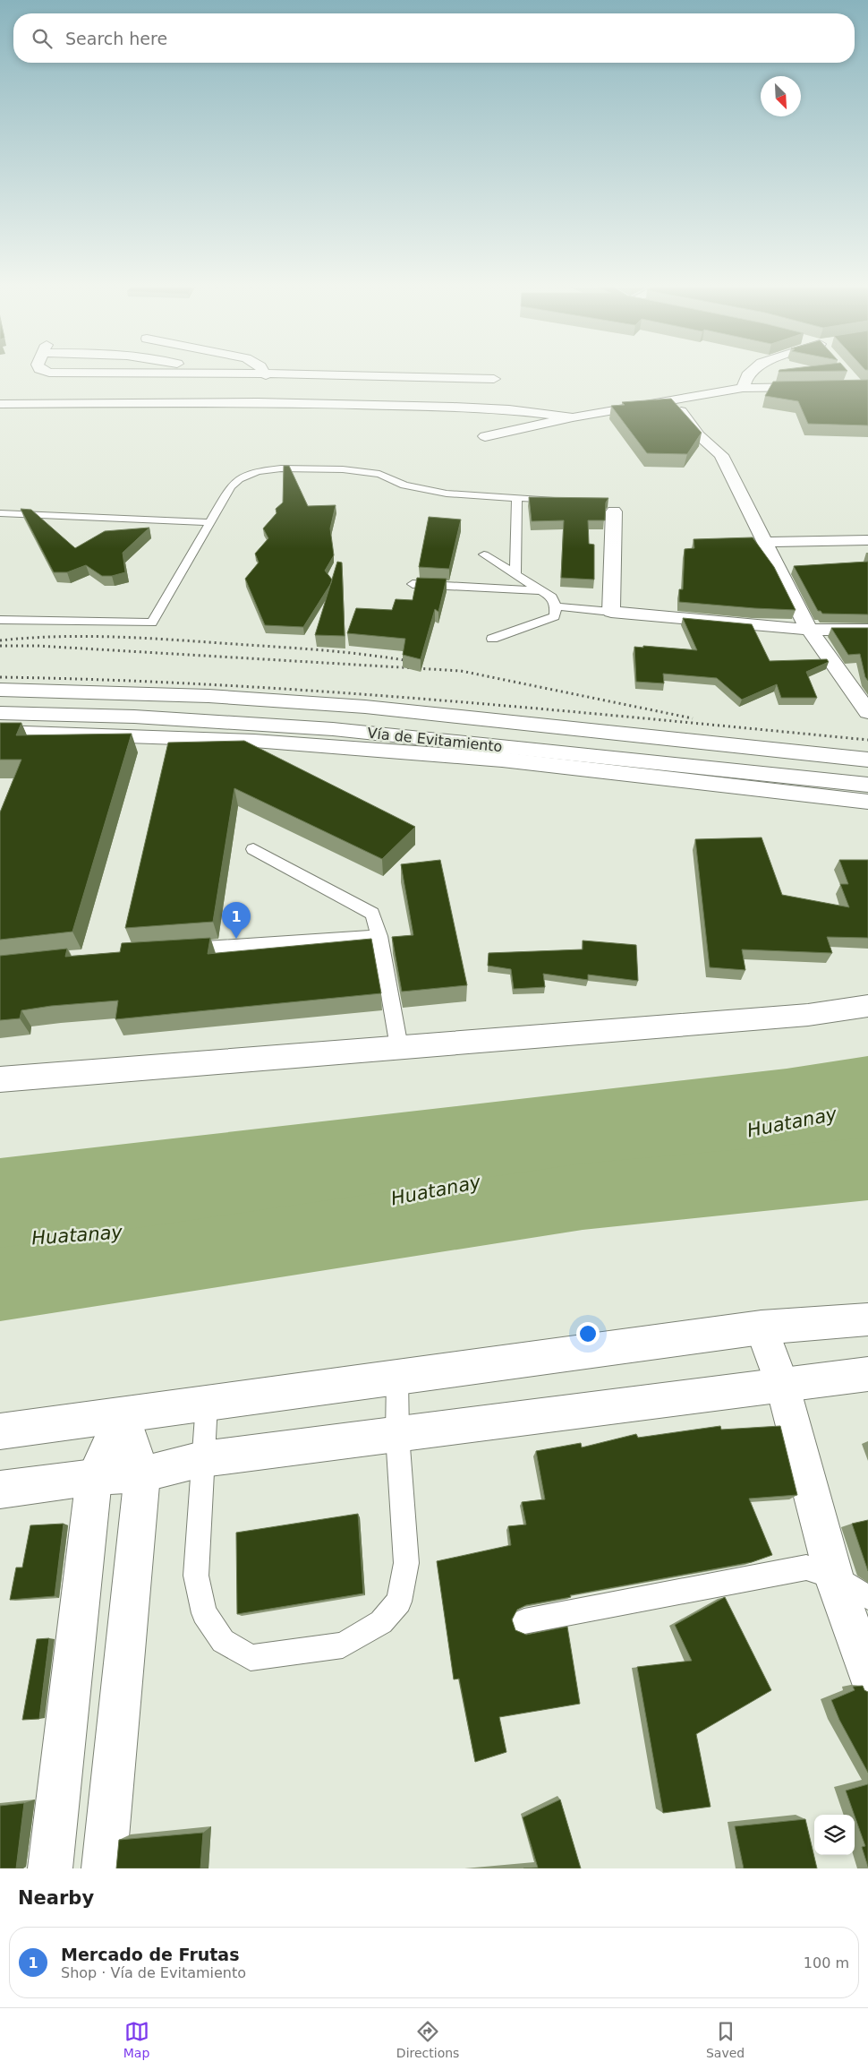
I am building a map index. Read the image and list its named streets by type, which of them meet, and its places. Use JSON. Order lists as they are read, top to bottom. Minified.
{"streets":{"main road":["Vía de Evitamiento"]},"water":["Huatanay"],"north":"bottom right","page":{"search":"Search here","pins":"1","heading":"Nearby","list":[{"mark":"1","name":"Mercado de Frutas","note":"Shop · Vía de Evitamiento","value":"100 m"}],"nav":["Map","Directions","Saved"]}}
